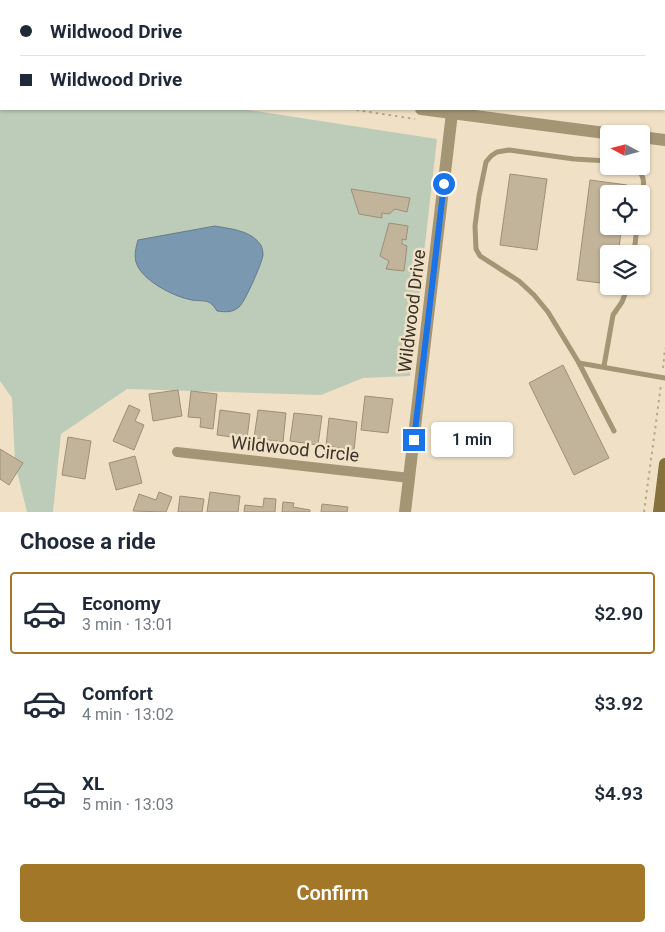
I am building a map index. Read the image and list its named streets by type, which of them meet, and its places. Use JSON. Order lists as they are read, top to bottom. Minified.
{"streets":{"street":["Wildwood Drive","Wildwood Circle"]},"crossings":[["Wildwood Drive","Wildwood Circle"]],"north":"left","page":{"banner":["Wildwood Drive","Wildwood Drive"],"bubble":"1 min","heading":"Choose a ride","list":[{"name":"Economy","note":"3 min · 13:01","value":"$2.90"},{"name":"Comfort","note":"4 min · 13:02","value":"$3.92"},{"name":"XL","note":"5 min · 13:03","value":"$4.93"}],"buttons":"Confirm"}}
